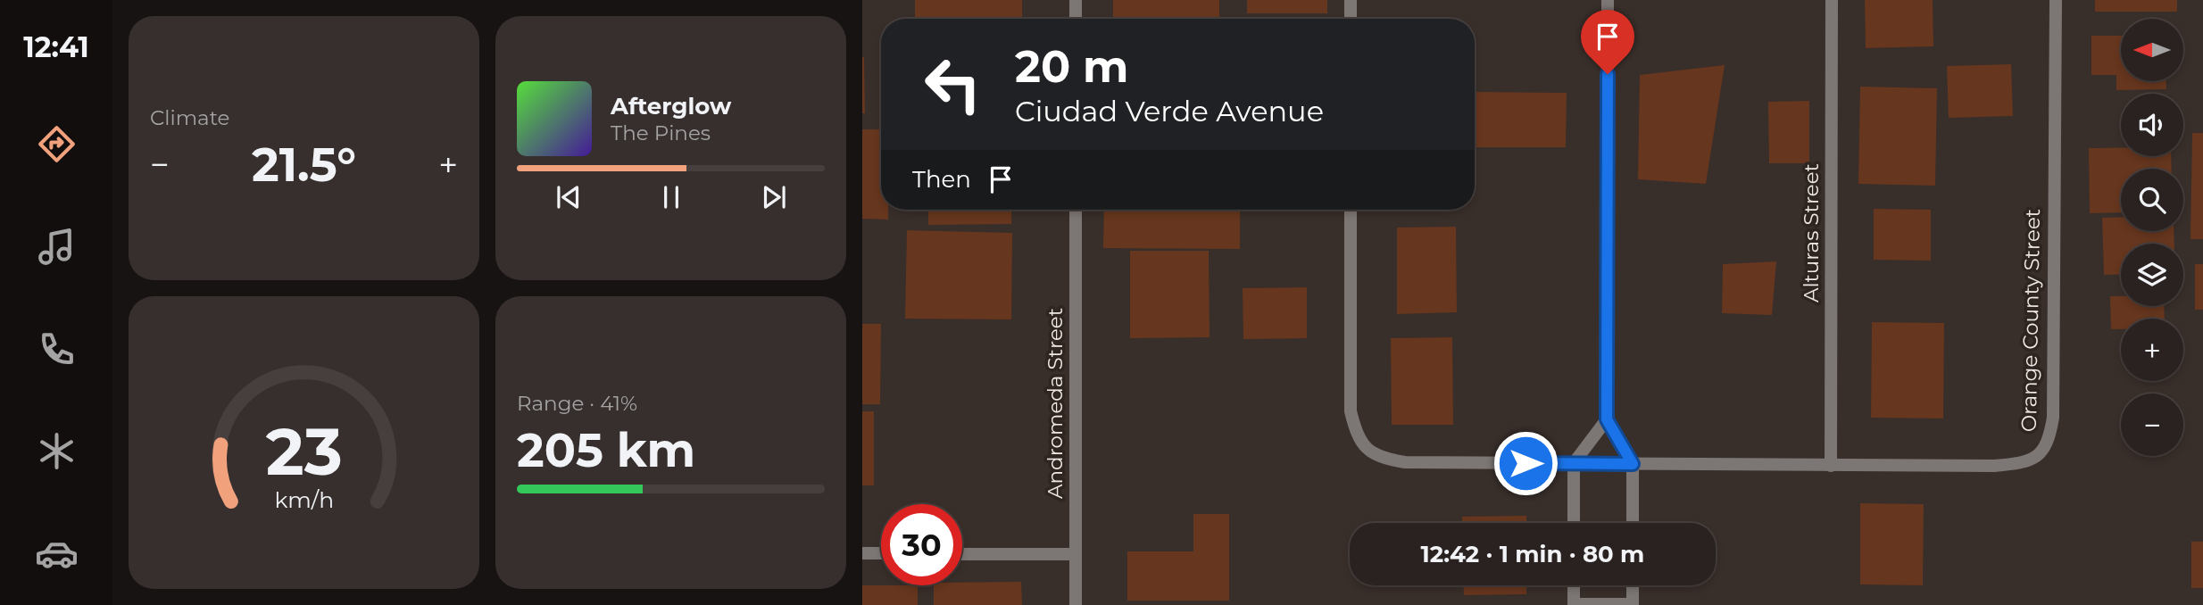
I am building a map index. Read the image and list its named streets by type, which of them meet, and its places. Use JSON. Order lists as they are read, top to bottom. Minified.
{"streets":{"street":["Alturas Street","Orange County Street","Andromeda Street"]},"crossings":[["Alturas Street","Orange County Street"]],"north":"left","page":{"tabs":"12:41","tile":["Climate",["Range · 41%","205 km"]],"map_buttons":["+","−"],"turn":["20 m","Ciudad Verde Avenue"],"song":["Afterglow","The Pines"],"heat":["−","21.5°","+"],"then":"Then","limit":"30","trip":"12:42 · 1 min · 80 m","gauge":["23","km/h"]}}
